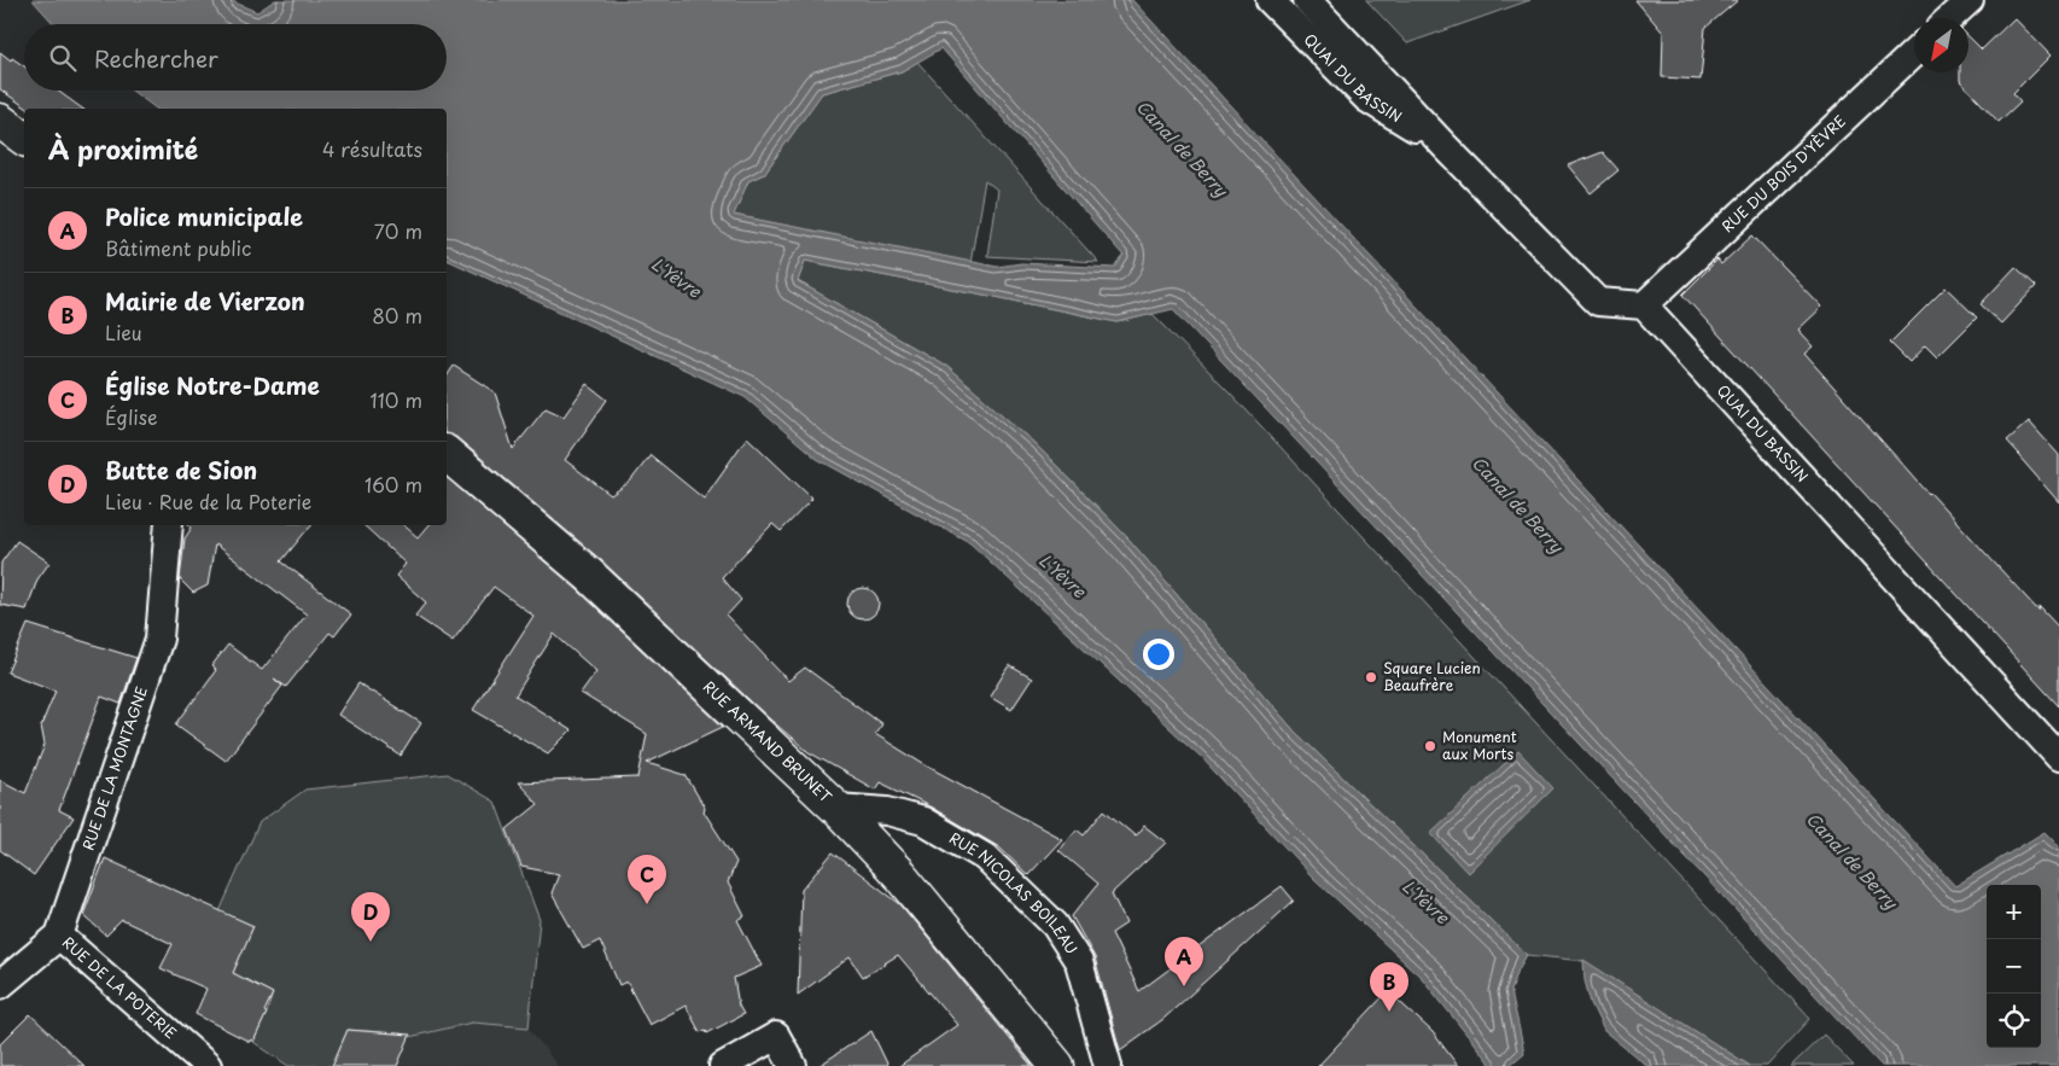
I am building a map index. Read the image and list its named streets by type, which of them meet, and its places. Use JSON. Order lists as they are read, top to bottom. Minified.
{"streets":{"main road":["RUE ARMAND BRUNET"],"street":["QUAI DU BASSIN","RUE DU BOIS D'YÈVRE","RUE DE LA MONTAGNE","RUE NICOLAS BOILEAU","RUE DE LA POTERIE"]},"crossings":[["QUAI DU BASSIN","RUE DU BOIS D'YÈVRE"],["RUE ARMAND BRUNET","RUE NICOLAS BOILEAU"],["RUE DE LA MONTAGNE","RUE DE LA POTERIE"]],"water":["Canal de Berry","L'Yèvre"],"places":["Square Lucien Beaufrère","Monument aux Morts"],"north":"bottom left","page":{"search":"Rechercher","heading":["À proximité","4 résultats"],"list":[{"mark":"A","name":"Police municipale","note":"Bâtiment public","value":"70 m"},{"mark":"B","name":"Mairie de Vierzon","note":"Lieu","value":"80 m"},{"mark":"C","name":"Église Notre-Dame","note":"Église","value":"110 m"},{"mark":"D","name":"Butte de Sion","note":"Lieu · Rue de la Poterie","value":"160 m"}],"pins":["C","D","A","B"],"map_buttons":["+","−"]}}
